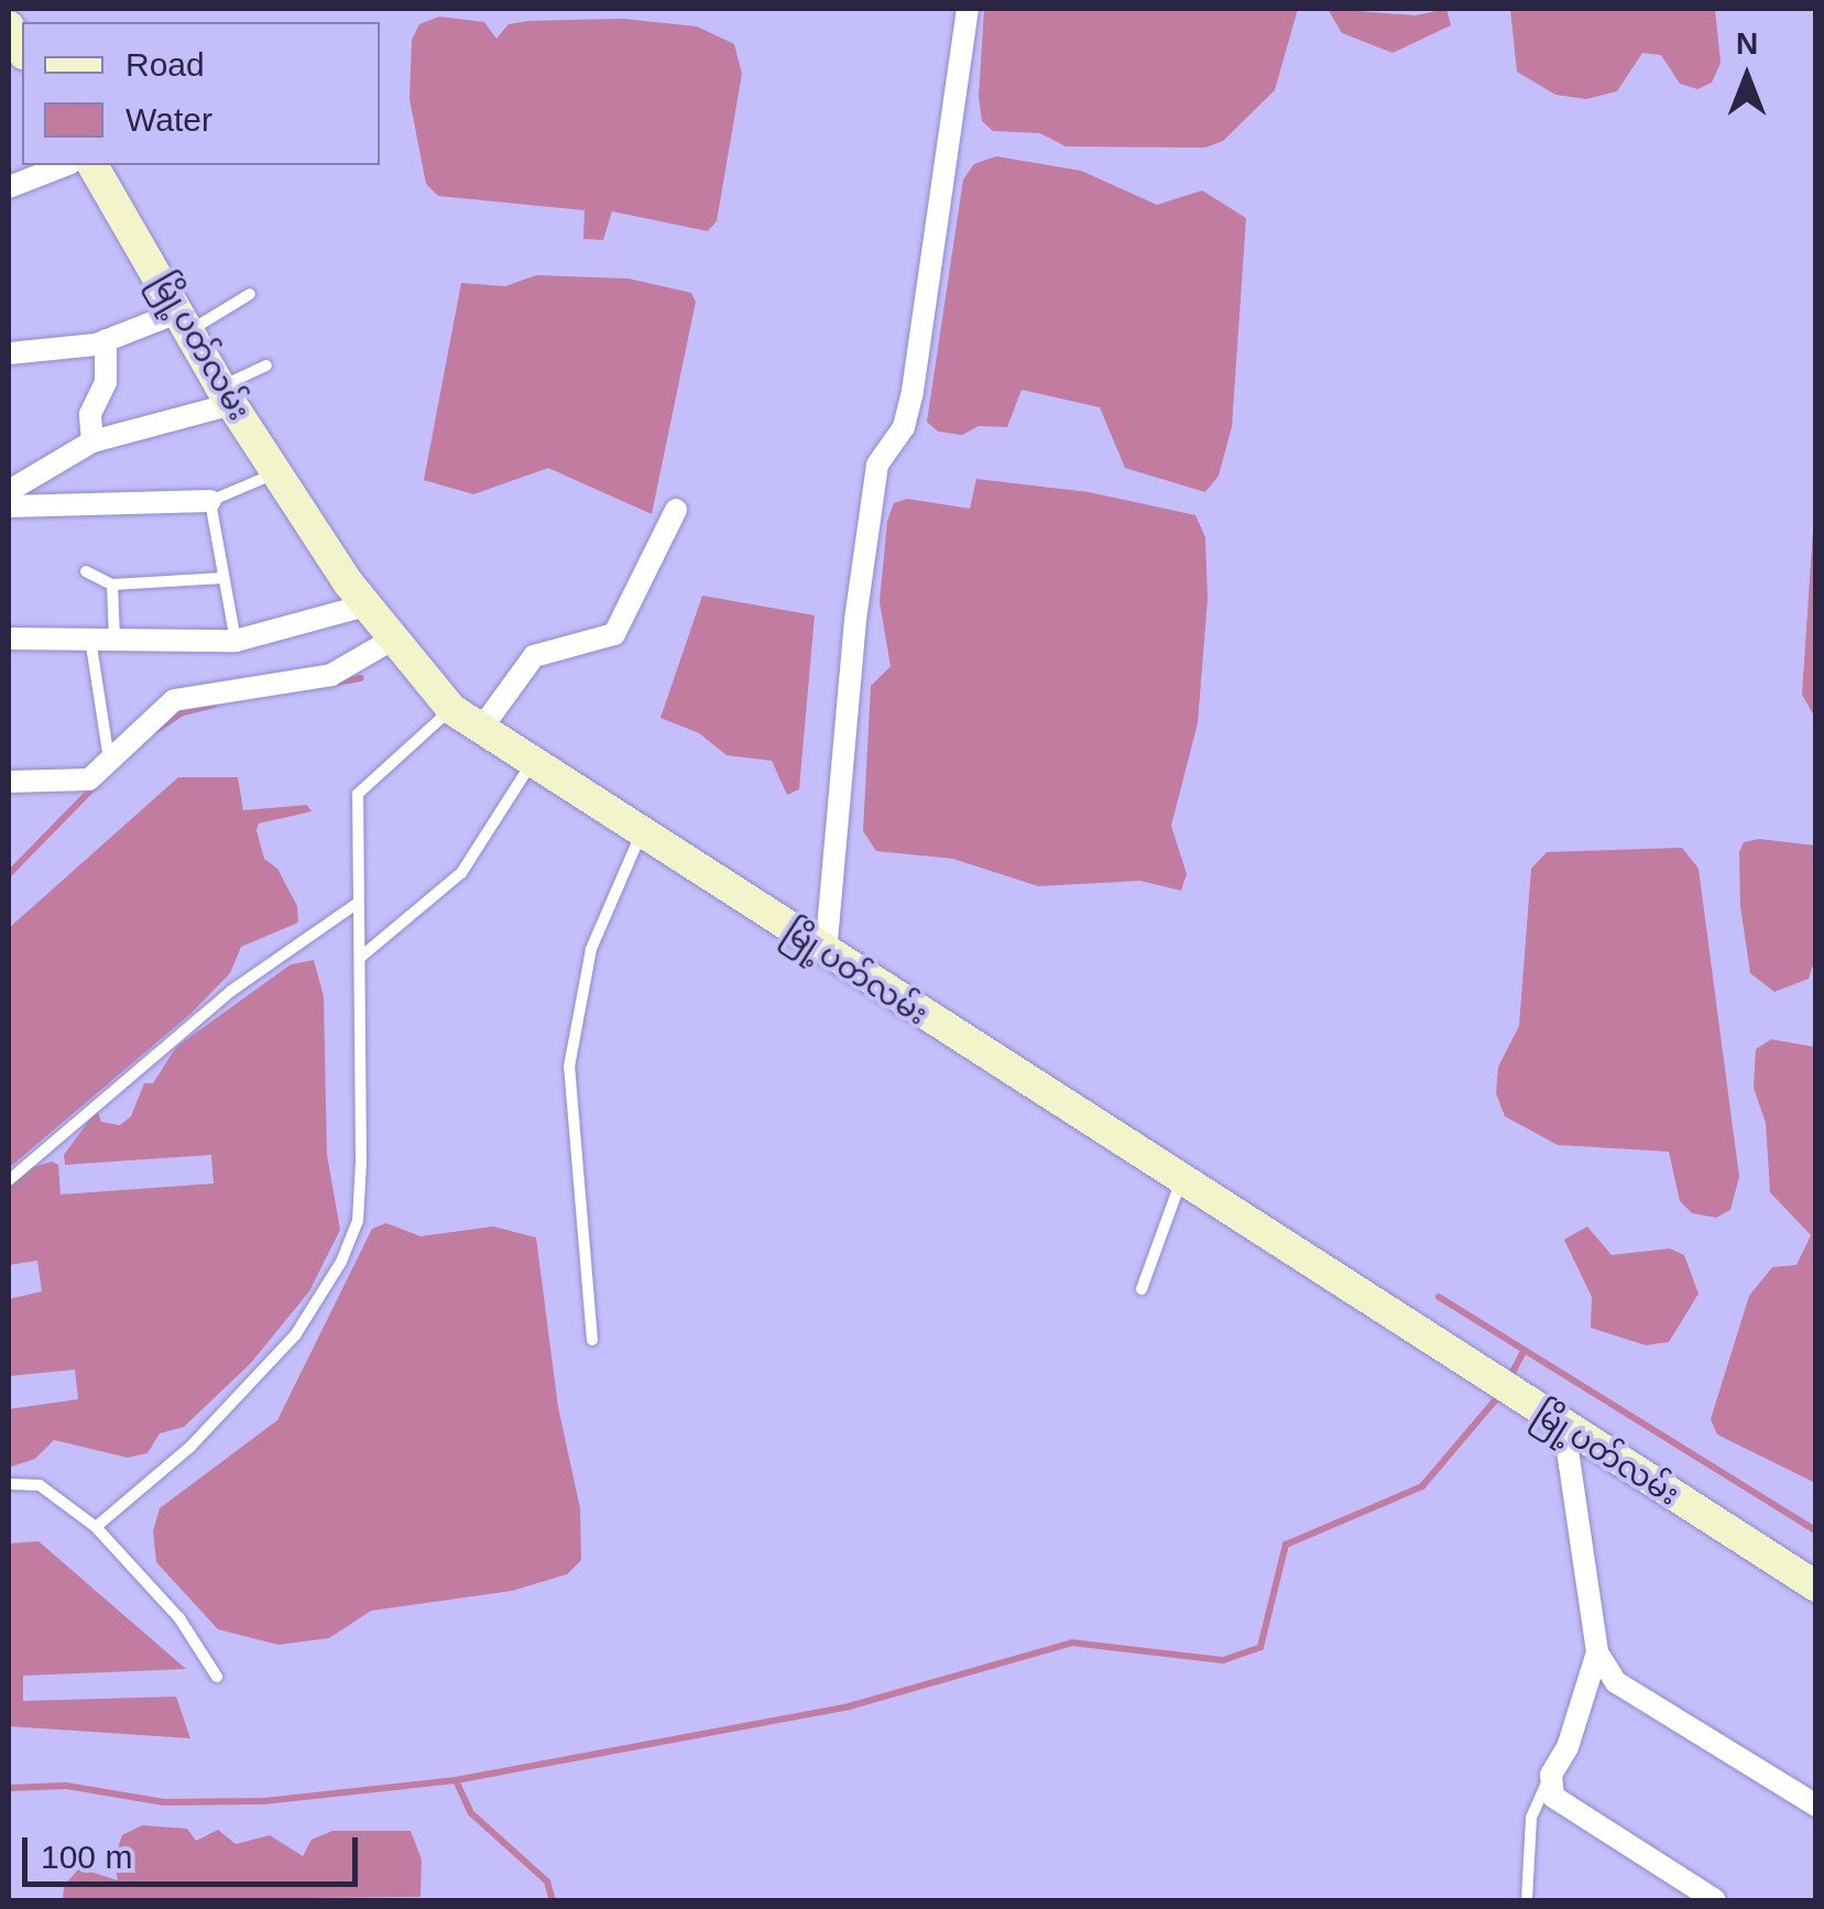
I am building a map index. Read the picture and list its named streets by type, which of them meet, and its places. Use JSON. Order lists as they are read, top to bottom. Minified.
{"streets":{"main road":["မြို့ပတ်လမ်း"]},"legend":["Road","Water"],"scale_bar":"100 m","north":"top"}
